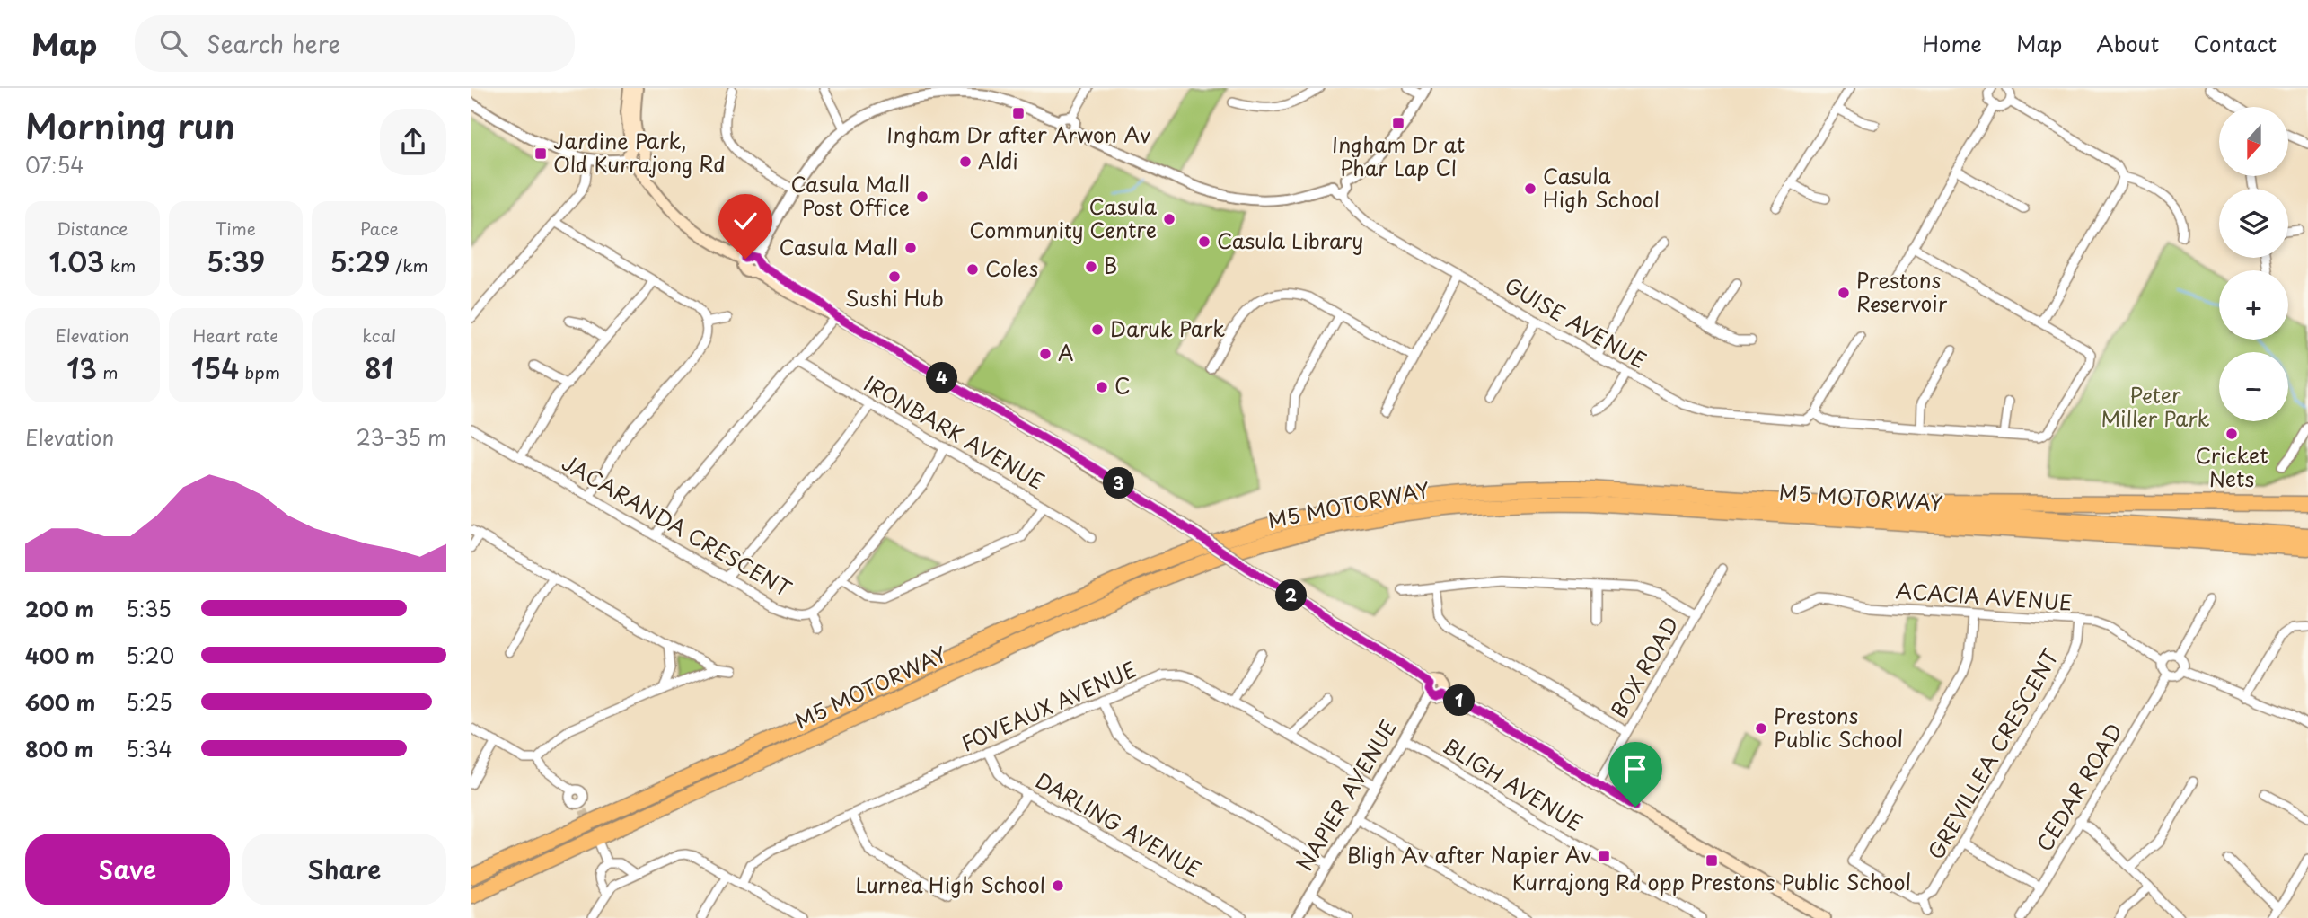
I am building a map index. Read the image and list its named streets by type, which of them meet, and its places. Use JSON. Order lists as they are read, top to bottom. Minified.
{"streets":{"highway":["M5 MOTORWAY"],"street":["GUISE AVENUE","IRONBARK AVENUE","JACARANDA CRESCENT","ACACIA AVENUE","BOX ROAD","FOVEAUX AVENUE","GREVILLEA CRESCENT","BLIGH AVENUE","CEDAR ROAD","NAPIER AVENUE","DARLING AVENUE"]},"crossings":[["ACACIA AVENUE","GREVILLEA CRESCENT"],["ACACIA AVENUE","CEDAR ROAD"],["FOVEAUX AVENUE","NAPIER AVENUE"],["FOVEAUX AVENUE","DARLING AVENUE"],["BLIGH AVENUE","NAPIER AVENUE"]],"parks":["Peter Miller Park"],"places":{"transit":["Ingham Dr after Arwon Av","Ingham Dr at Phar Lap Cl","Jardine Park, Old Kurrajong Rd","Bligh Av after Napier Av","Kurrajong Rd opp Prestons Public School"],"other":["Aldi","Casula High School","Casula Mall Post Office","Casula Community Centre","Casula Library","Casula Mall","B","Coles","Sushi Hub","Prestons Reservoir","Daruk Park","A","C","Cricket Nets","Prestons Public School","Lurnea High School"]},"north":"bottom","page":{"header":"Map","search":"Search here","nav":["Home","Map","About","Contact"],"heading":["Morning run","07:54"],"map_buttons":["+","−"],"stats":[["Distance","1.03 km"],["Time","5:39"],["Pace","5:29 /km"],["Elevation","13 m"],["Heart rate","154 bpm"],["kcal","81"]],"pins":["4","3","2","1"],"chart":["Elevation","23–35 m"],"list":[{"name":"200 m","note":"5:35"},{"name":"400 m","note":"5:20"},{"name":"600 m","note":"5:25"},{"name":"800 m","note":"5:34"}],"buttons":["Save","Share"]}}
